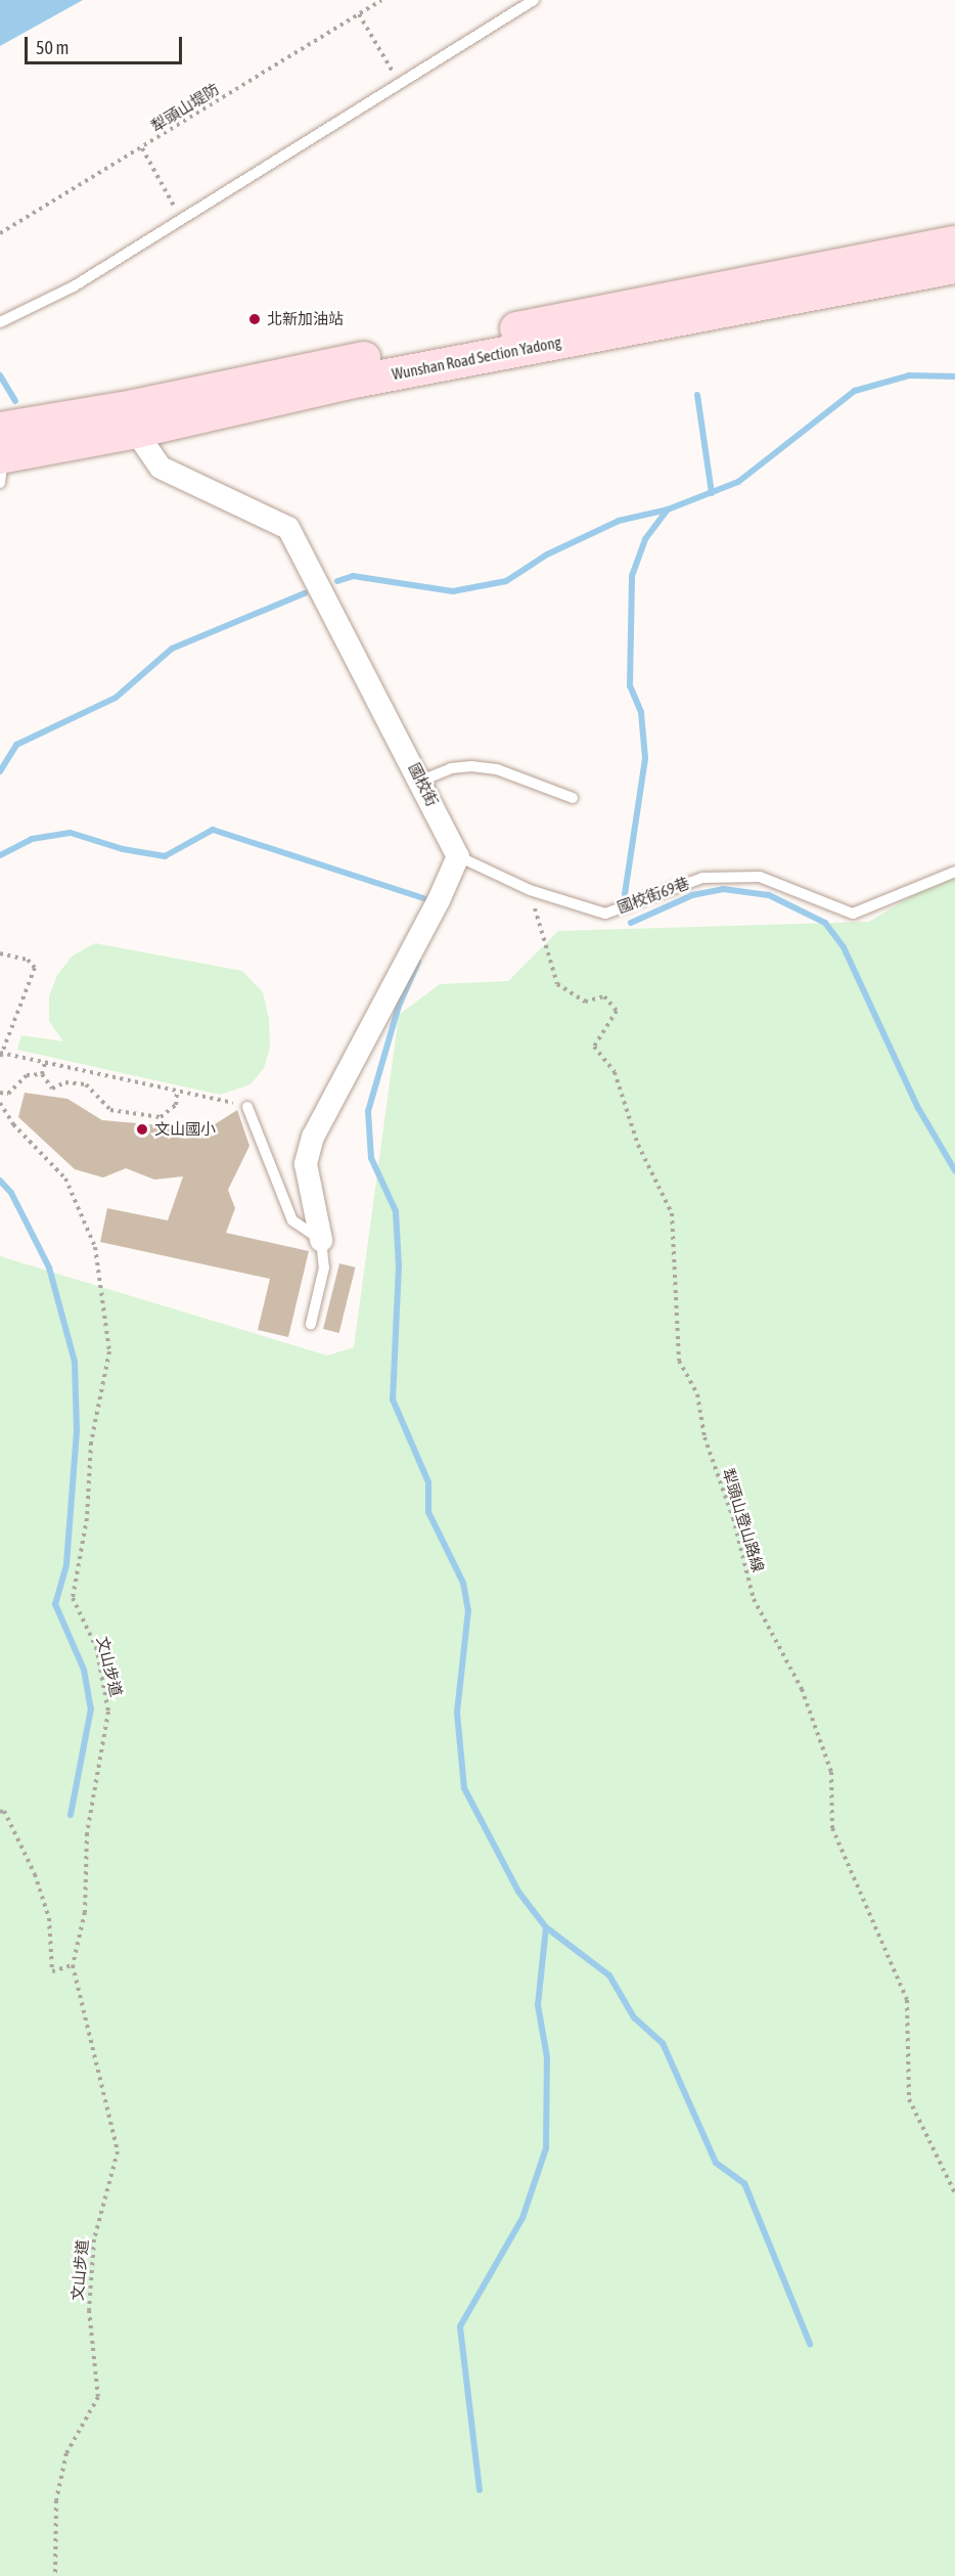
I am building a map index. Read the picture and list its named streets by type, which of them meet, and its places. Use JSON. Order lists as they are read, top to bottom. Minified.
{"streets":{"main road":["Wunshan Road Section Yadong"],"street":["國校街"],"lane":["國校街69巷"],"path":["犁頭山堤防","犁頭山登山路線","文山步道"]},"crossings":[["Wunshan Road Section Yadong","國校街"],["國校街","國校街69巷"],["國校街69巷","犁頭山登山路線"]],"places":["北新加油站","文山國小"],"scale_bar":"50 m"}
